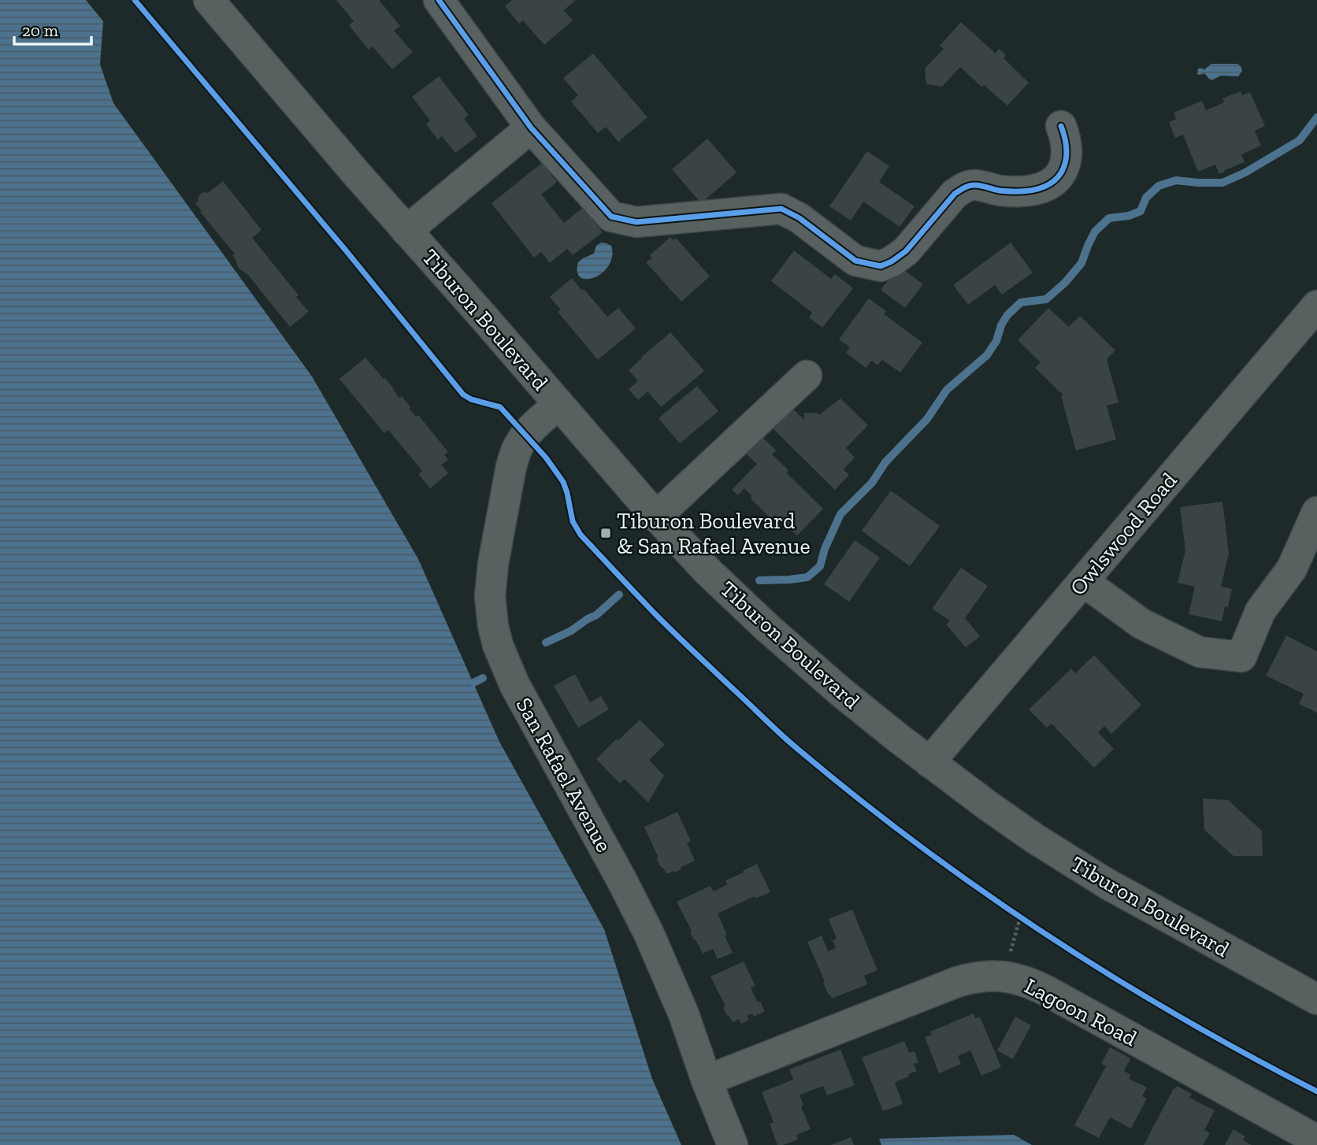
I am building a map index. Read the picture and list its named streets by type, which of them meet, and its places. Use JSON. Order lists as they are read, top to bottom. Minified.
{"streets":{"street":["Tiburon Boulevard","Owlswood Road","San Rafael Avenue","Lagoon Road"]},"crossings":[["Tiburon Boulevard","Owlswood Road"],["Tiburon Boulevard","San Rafael Avenue"],["San Rafael Avenue","Lagoon Road"]],"places":{"transit":["Tiburon Boulevard & San Rafael Avenue"]},"scale_bar":"20 m"}
